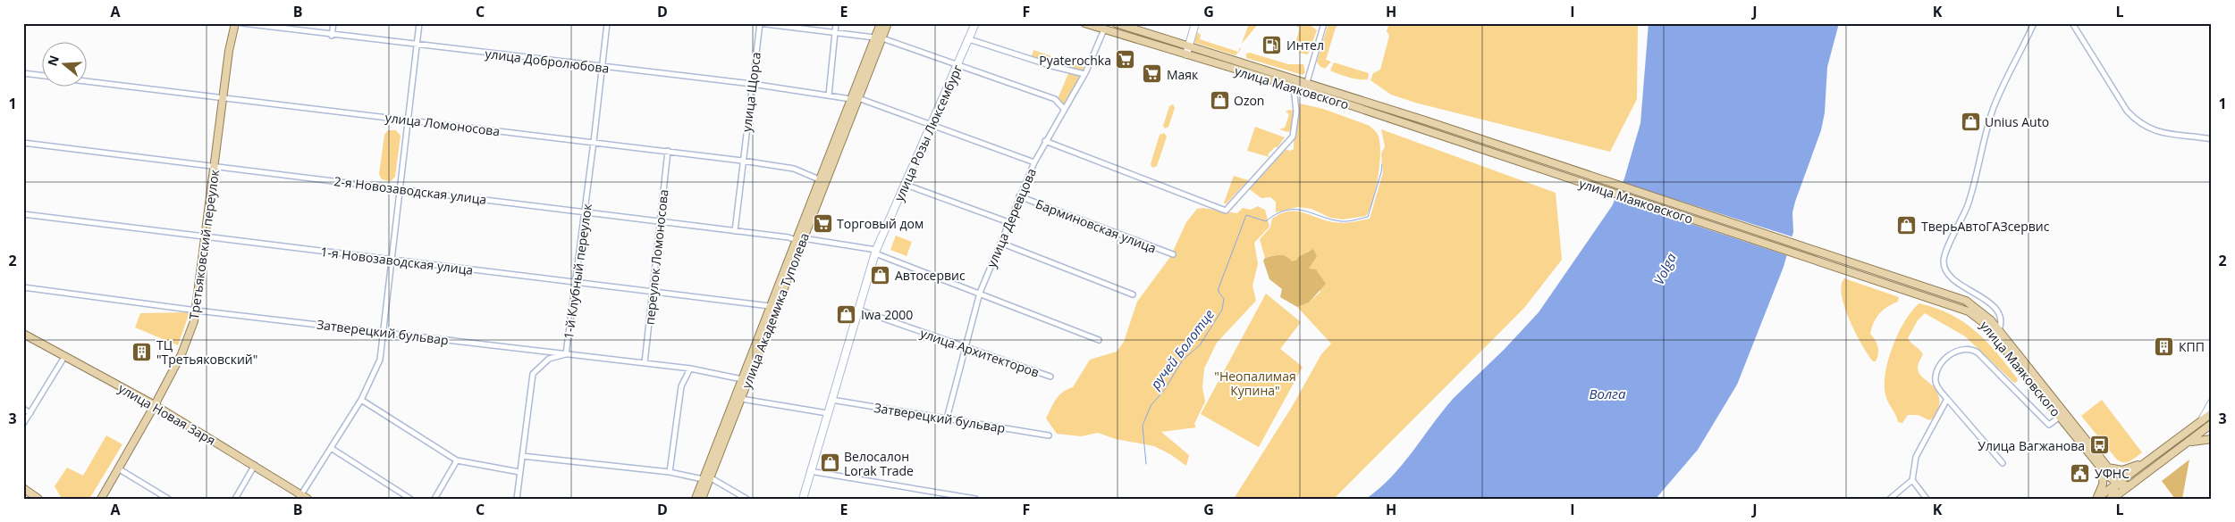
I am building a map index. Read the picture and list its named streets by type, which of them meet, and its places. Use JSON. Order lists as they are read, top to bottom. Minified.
{"streets":{"main road":["улица Маяковского","Третьяковский переулок","улица Академика Туполева","улица Новая Заря"],"street":["улица Добролюбова","улица Щорса","улица Ломоносова","улица Розы Люксембург","2-я Новозаводская улица","улица Деревцова","Барминовская улица","переулок Ломоносова","1-я Новозаводская улица","1-й Клубный переулок","Затверецкий бульвар","улица Архитекторов"]},"crossings":[["улица Добролюбова","улица Щорса"],["улица Добролюбова","улица Розы Люксембург"],["улица Добролюбова","улица Деревцова"],["улица Добролюбова","1-й Клубный переулок"],["улица Добролюбова","улица Академика Туполева"],["улица Маяковского","улица Деревцова"],["улица Щорса","улица Ломоносова"],["улица Щорса","2-я Новозаводская улица"],["улица Ломоносова","Третьяковский переулок"],["улица Ломоносова","переулок Ломоносова"],["улица Ломоносова","1-й Клубный переулок"],["улица Ломоносова","улица Академика Туполева"],["улица Розы Люксембург","2-я Новозаводская улица"],["улица Розы Люксембург","Затверецкий бульвар"],["улица Розы Люксембург","улица Архитекторов"],["2-я Новозаводская улица","улица Деревцова"],["2-я Новозаводская улица","Третьяковский переулок"],["2-я Новозаводская улица","переулок Ломоносова"],["2-я Новозаводская улица","1-й Клубный переулок"],["2-я Новозаводская улица","улица Академика Туполева"],["улица Деревцова","Барминовская улица"],["улица Деревцова","Затверецкий бульвар"],["улица Деревцова","улица Архитекторов"],["Третьяковский переулок","1-я Новозаводская улица"],["Третьяковский переулок","Затверецкий бульвар"],["Третьяковский переулок","улица Новая Заря"],["переулок Ломоносова","1-я Новозаводская улица"],["переулок Ломоносова","Затверецкий бульвар"],["1-я Новозаводская улица","1-й Клубный переулок"],["1-я Новозаводская улица","улица Академика Туполева"],["1-й Клубный переулок","Затверецкий бульвар"],["улица Академика Туполева","Затверецкий бульвар"]],"water":["Volga","ручей Болотце","Волга"],"parks":["\"Неопалимая Купина\""],"places":{"fuel station":["Интел"],"supermarket":["Pyaterochka","Маяк","Торговый дом"],"shop":["Ozon","Unius Auto","ТверьАвтоГАЗсервис","Автосервис","Iwa 2000","Велосалон Lorak Trade"],"building":["КПП","ТЦ \"Третьяковский\""],"bus stop":["Улица Вагжанова"],"public building":["УФНС"]},"north":"left","grid":{"columns":["A","B","C","D","E","F","G","H","I","J","K","L"],"rows":["1","2","3"]}}
